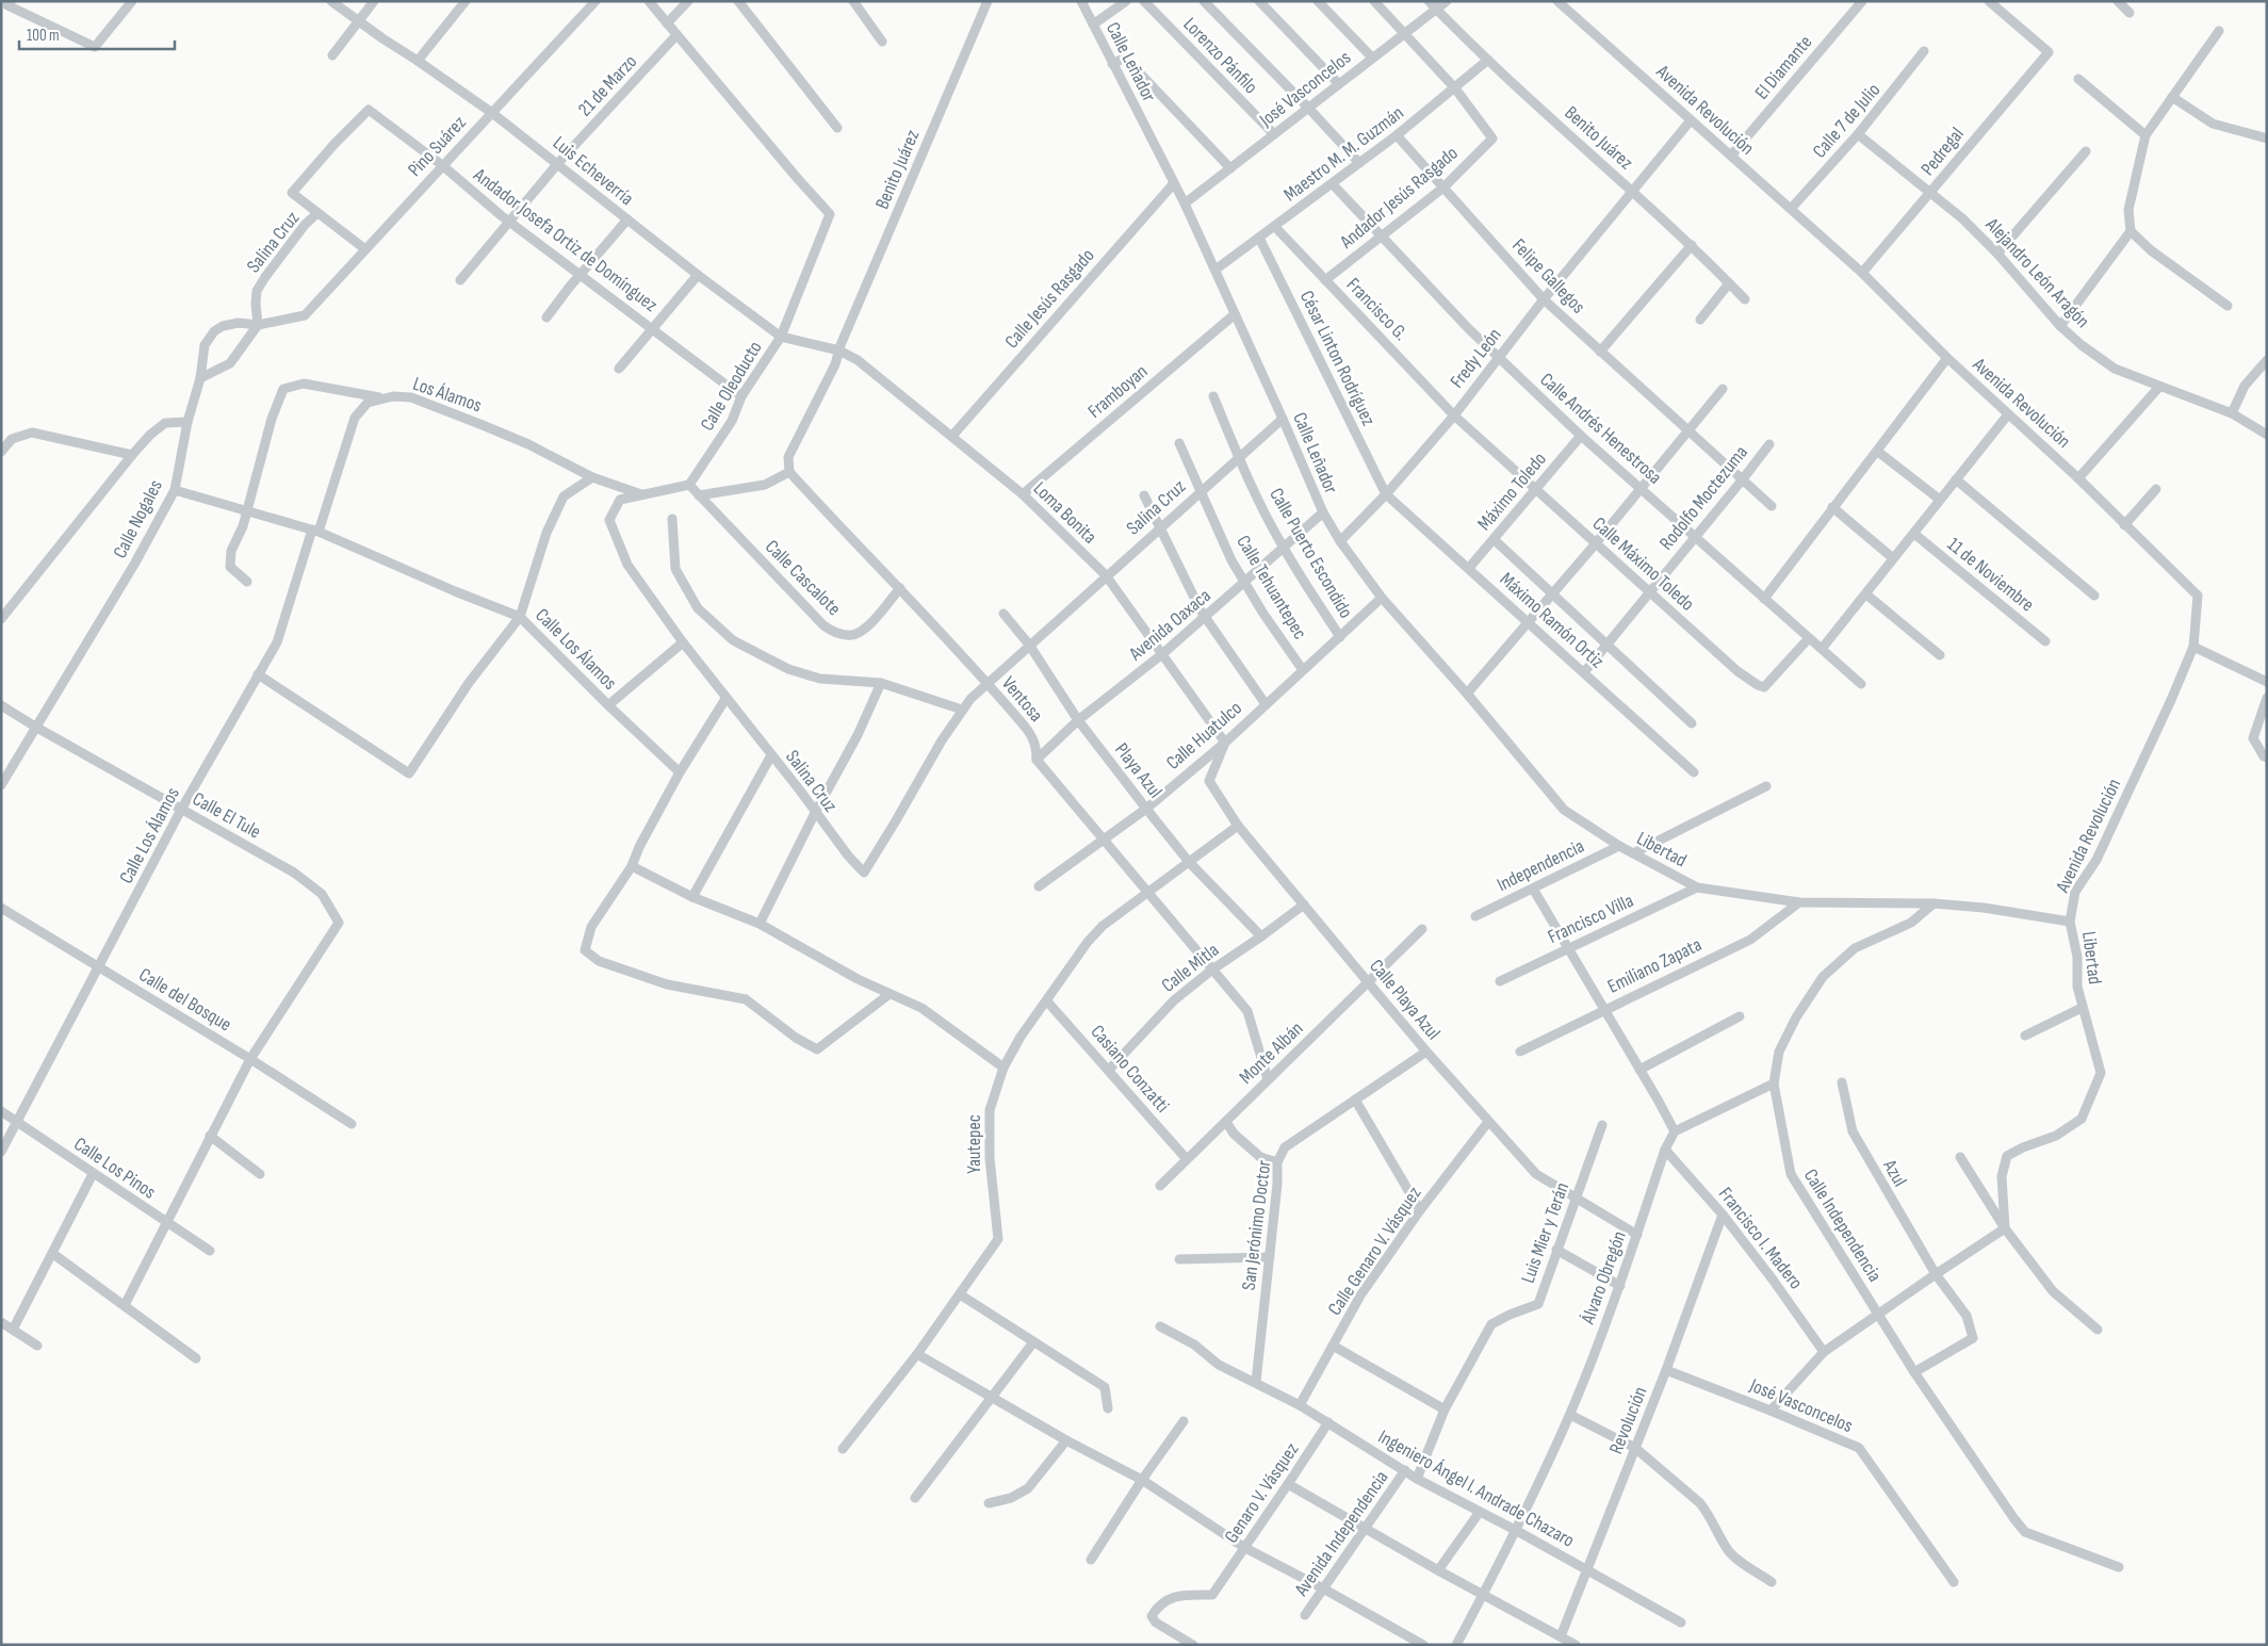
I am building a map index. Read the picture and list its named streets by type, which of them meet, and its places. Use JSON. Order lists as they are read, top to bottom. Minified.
{"streets":{"street":["Lorenzo Pánfilo","Calle Leñador","El Diamante","21 de Marzo","José Vasconcelos","Avenida Revolución","Calle 7 de Julio","Benito Juárez","Pino Suárez","Pedregal","Maestro M. M. Guzmán","Luis Echeverría","Andador Jesús Rasgado","Andador Josefa Ortiz de Domínguez","Salina Cruz","Alejandro León Aragón","Felipe Gallegos","Calle Jesús Rasgado","Francisco G.","César Linton Rodríguez","Fredy León","Calle Oleoducto","Framboyan","Los Álamos","Calle Andrés Henestrosa","Máximo Toledo","Rodolfo Moctezuma","Loma Bonita","Calle Nogales","Calle Puerto Escondido","Calle Máximo Toledo","11 de Noviembre","Calle Cascalote","Calle Tehuantepec","Máximo Ramón Ortiz","Avenida Oaxaca","Calle Los Álamos","Ventosa","Calle Huatulco","Playa Azul","Calle El Tule","Libertad","Independencia","Francisco Villa","Emiliano Zapata","Calle Mitla","Calle del Bosque","Calle Playa Azul","Monte Albán","Casiano Conzatti","Yautepec","Calle Los Pinos","Azul","San Jerónimo Doctor","Calle Independencia","Luis Mier y Terán","Francisco I. Madero","Calle Genaro V. Vásquez","Álvaro Obregón","Revolución","Ingeniero Ángel l. Andrade Chazaro","Genaro V. Vásquez","Avenida Independencia"]},"crossings":[["Lorenzo Pánfilo","José Vasconcelos"],["Calle Leñador","José Vasconcelos"],["Calle Leñador","Maestro M. M. Guzmán"],["Calle Leñador","Salina Cruz"],["Calle Leñador","Calle Jesús Rasgado"],["Calle Leñador","Fredy León"],["Calle Leñador","Framboyan"],["Calle Leñador","Avenida Oaxaca"],["Calle Leñador","Calle Huatulco"],["Calle Leñador","Libertad"],["Calle Leñador","Independencia"],["El Diamante","Avenida Revolución"],["21 de Marzo","Luis Echeverría"],["21 de Marzo","Andador Josefa Ortiz de Domínguez"],["21 de Marzo","Calle Oleoducto"],["José Vasconcelos","Benito Juárez"],["José Vasconcelos","Revolución"],["Avenida Revolución","Calle 7 de Julio"],["Avenida Revolución","Pedregal"],["Avenida Revolución","Fredy León"],["Avenida Revolución","Libertad"],["Calle 7 de Julio","Alejandro León Aragón"],["Benito Juárez","Maestro M. M. Guzmán"],["Benito Juárez","Luis Echeverría"],["Benito Juárez","Fredy León"],["Benito Juárez","Loma Bonita"],["Pino Suárez","Luis Echeverría"],["Pino Suárez","Andador Josefa Ortiz de Domínguez"],["Pino Suárez","Calle Nogales"],["Pedregal","Alejandro León Aragón"],["Maestro M. M. Guzmán","Andador Jesús Rasgado"],["Maestro M. M. Guzmán","Felipe Gallegos"],["Maestro M. M. Guzmán","Francisco G."],["Maestro M. M. Guzmán","César Linton Rodríguez"],["Maestro M. M. Guzmán","Calle Andrés Henestrosa"],["Luis Echeverría","Calle Oleoducto"],["Luis Echeverría","Loma Bonita"],["Andador Jesús Rasgado","Felipe Gallegos"],["Andador Jesús Rasgado","Francisco G."],["Andador Jesús Rasgado","Calle Andrés Henestrosa"],["Andador Josefa Ortiz de Domínguez","Salina Cruz"],["Andador Josefa Ortiz de Domínguez","Calle Oleoducto"],["Salina Cruz","Los Álamos"],["Salina Cruz","Loma Bonita"],["Salina Cruz","Calle Nogales"],["Salina Cruz","Calle Puerto Escondido"],["Salina Cruz","Calle Tehuantepec"],["Salina Cruz","Ventosa"],["Salina Cruz","Playa Azul"],["Felipe Gallegos","Fredy León"],["Felipe Gallegos","Rodolfo Moctezuma"],["Calle Jesús Rasgado","Loma Bonita"],["Francisco G.","Fredy León"],["Francisco G.","Calle Máximo Toledo"],["César Linton Rodríguez","Fredy León"],["César Linton Rodríguez","Máximo Ramón Ortiz"],["Fredy León","Calle Andrés Henestrosa"],["Fredy León","Calle Máximo Toledo"],["Fredy León","Máximo Ramón Ortiz"],["Calle Oleoducto","Calle Cascalote"],["Framboyan","Loma Bonita"],["Los Álamos","Calle Los Álamos"],["Calle Andrés Henestrosa","Máximo Toledo"],["Calle Andrés Henestrosa","Rodolfo Moctezuma"],["Calle Andrés Henestrosa","Calle Máximo Toledo"],["Máximo Toledo","Calle Máximo Toledo"],["Máximo Toledo","Máximo Ramón Ortiz"],["Rodolfo Moctezuma","Calle Máximo Toledo"],["Rodolfo Moctezuma","Máximo Ramón Ortiz"],["Loma Bonita","Avenida Oaxaca"],["Loma Bonita","Calle Huatulco"],["Loma Bonita","Calle Playa Azul"],["Calle Nogales","Calle Los Álamos"],["Calle Nogales","Calle El Tule"],["Calle Puerto Escondido","Avenida Oaxaca"],["Calle Puerto Escondido","Calle Huatulco"],["Calle Cascalote","Ventosa"],["Calle Tehuantepec","Avenida Oaxaca"],["Calle Tehuantepec","Calle Huatulco"],["Avenida Oaxaca","Ventosa"],["Avenida Oaxaca","Playa Azul"],["Calle Los Álamos","Calle El Tule"],["Calle Los Álamos","Calle del Bosque"],["Calle Los Álamos","Calle Los Pinos"],["Ventosa","Calle Huatulco"],["Ventosa","Calle Mitla"],["Ventosa","Monte Albán"],["Ventosa","Yautepec"],["Calle Huatulco","Playa Azul"],["Calle Huatulco","Calle Playa Azul"],["Playa Azul","Calle Mitla"],["Playa Azul","Yautepec"],["Calle El Tule","Calle del Bosque"],["Libertad","Independencia"],["Libertad","Francisco Villa"],["Libertad","Emiliano Zapata"],["Libertad","Calle Independencia"],["Calle Mitla","Calle Playa Azul"],["Calle Mitla","Casiano Conzatti"],["Calle Playa Azul","Monte Albán"],["Calle Playa Azul","Yautepec"],["Calle Playa Azul","San Jerónimo Doctor"],["Calle Playa Azul","Luis Mier y Terán"],["Calle Playa Azul","Calle Genaro V. Vásquez"],["Calle Playa Azul","Álvaro Obregón"],["Monte Albán","Casiano Conzatti"],["Casiano Conzatti","Yautepec"],["Azul","Calle Independencia"],["San Jerónimo Doctor","Ingeniero Ángel l. Andrade Chazaro"],["Francisco I. Madero","Álvaro Obregón"],["Francisco I. Madero","Revolución"],["Calle Genaro V. Vásquez","Ingeniero Ángel l. Andrade Chazaro"],["Álvaro Obregón","Ingeniero Ángel l. Andrade Chazaro"],["Revolución","Ingeniero Ángel l. Andrade Chazaro"],["Ingeniero Ángel l. Andrade Chazaro","Genaro V. Vásquez"],["Ingeniero Ángel l. Andrade Chazaro","Avenida Independencia"]],"scale_bar":"100 m"}
